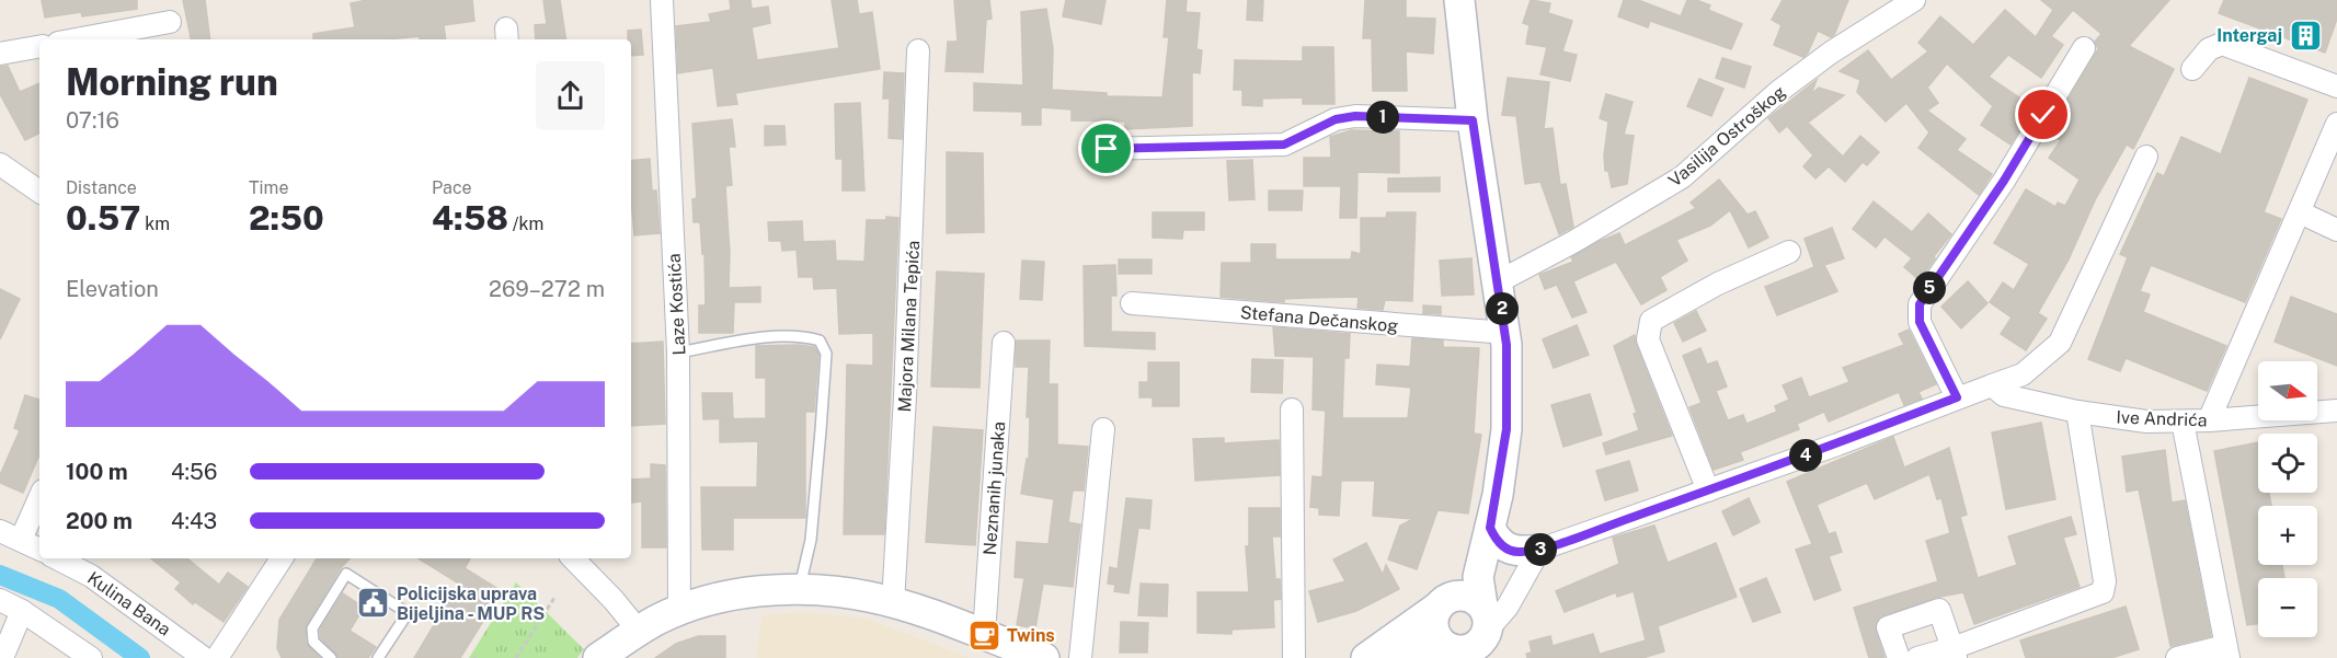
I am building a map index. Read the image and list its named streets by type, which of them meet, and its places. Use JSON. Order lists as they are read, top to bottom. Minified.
{"streets":{"street":["Vasilija Ostroškog","Laze Kostića","Stefana Dečanskog","Majora Milana Tepića","Ive Andrića","Neznanih junaka","Kulina Bana"]},"places":{"building":["Intergaj"],"public building":["Policijska uprava Bijeljina - MUP RS"],"cafe":["Twins"]},"north":"right","page":{"heading":["Morning run","07:16"],"pins":["1","5","2","4","3"],"stats":[["Distance","0.57 km"],["Time","2:50"],["Pace","4:58 /km"]],"chart":["Elevation","269–272 m"],"map_buttons":["+","−"],"list":[{"name":"100 m","note":"4:56"},{"name":"200 m","note":"4:43"}]}}
